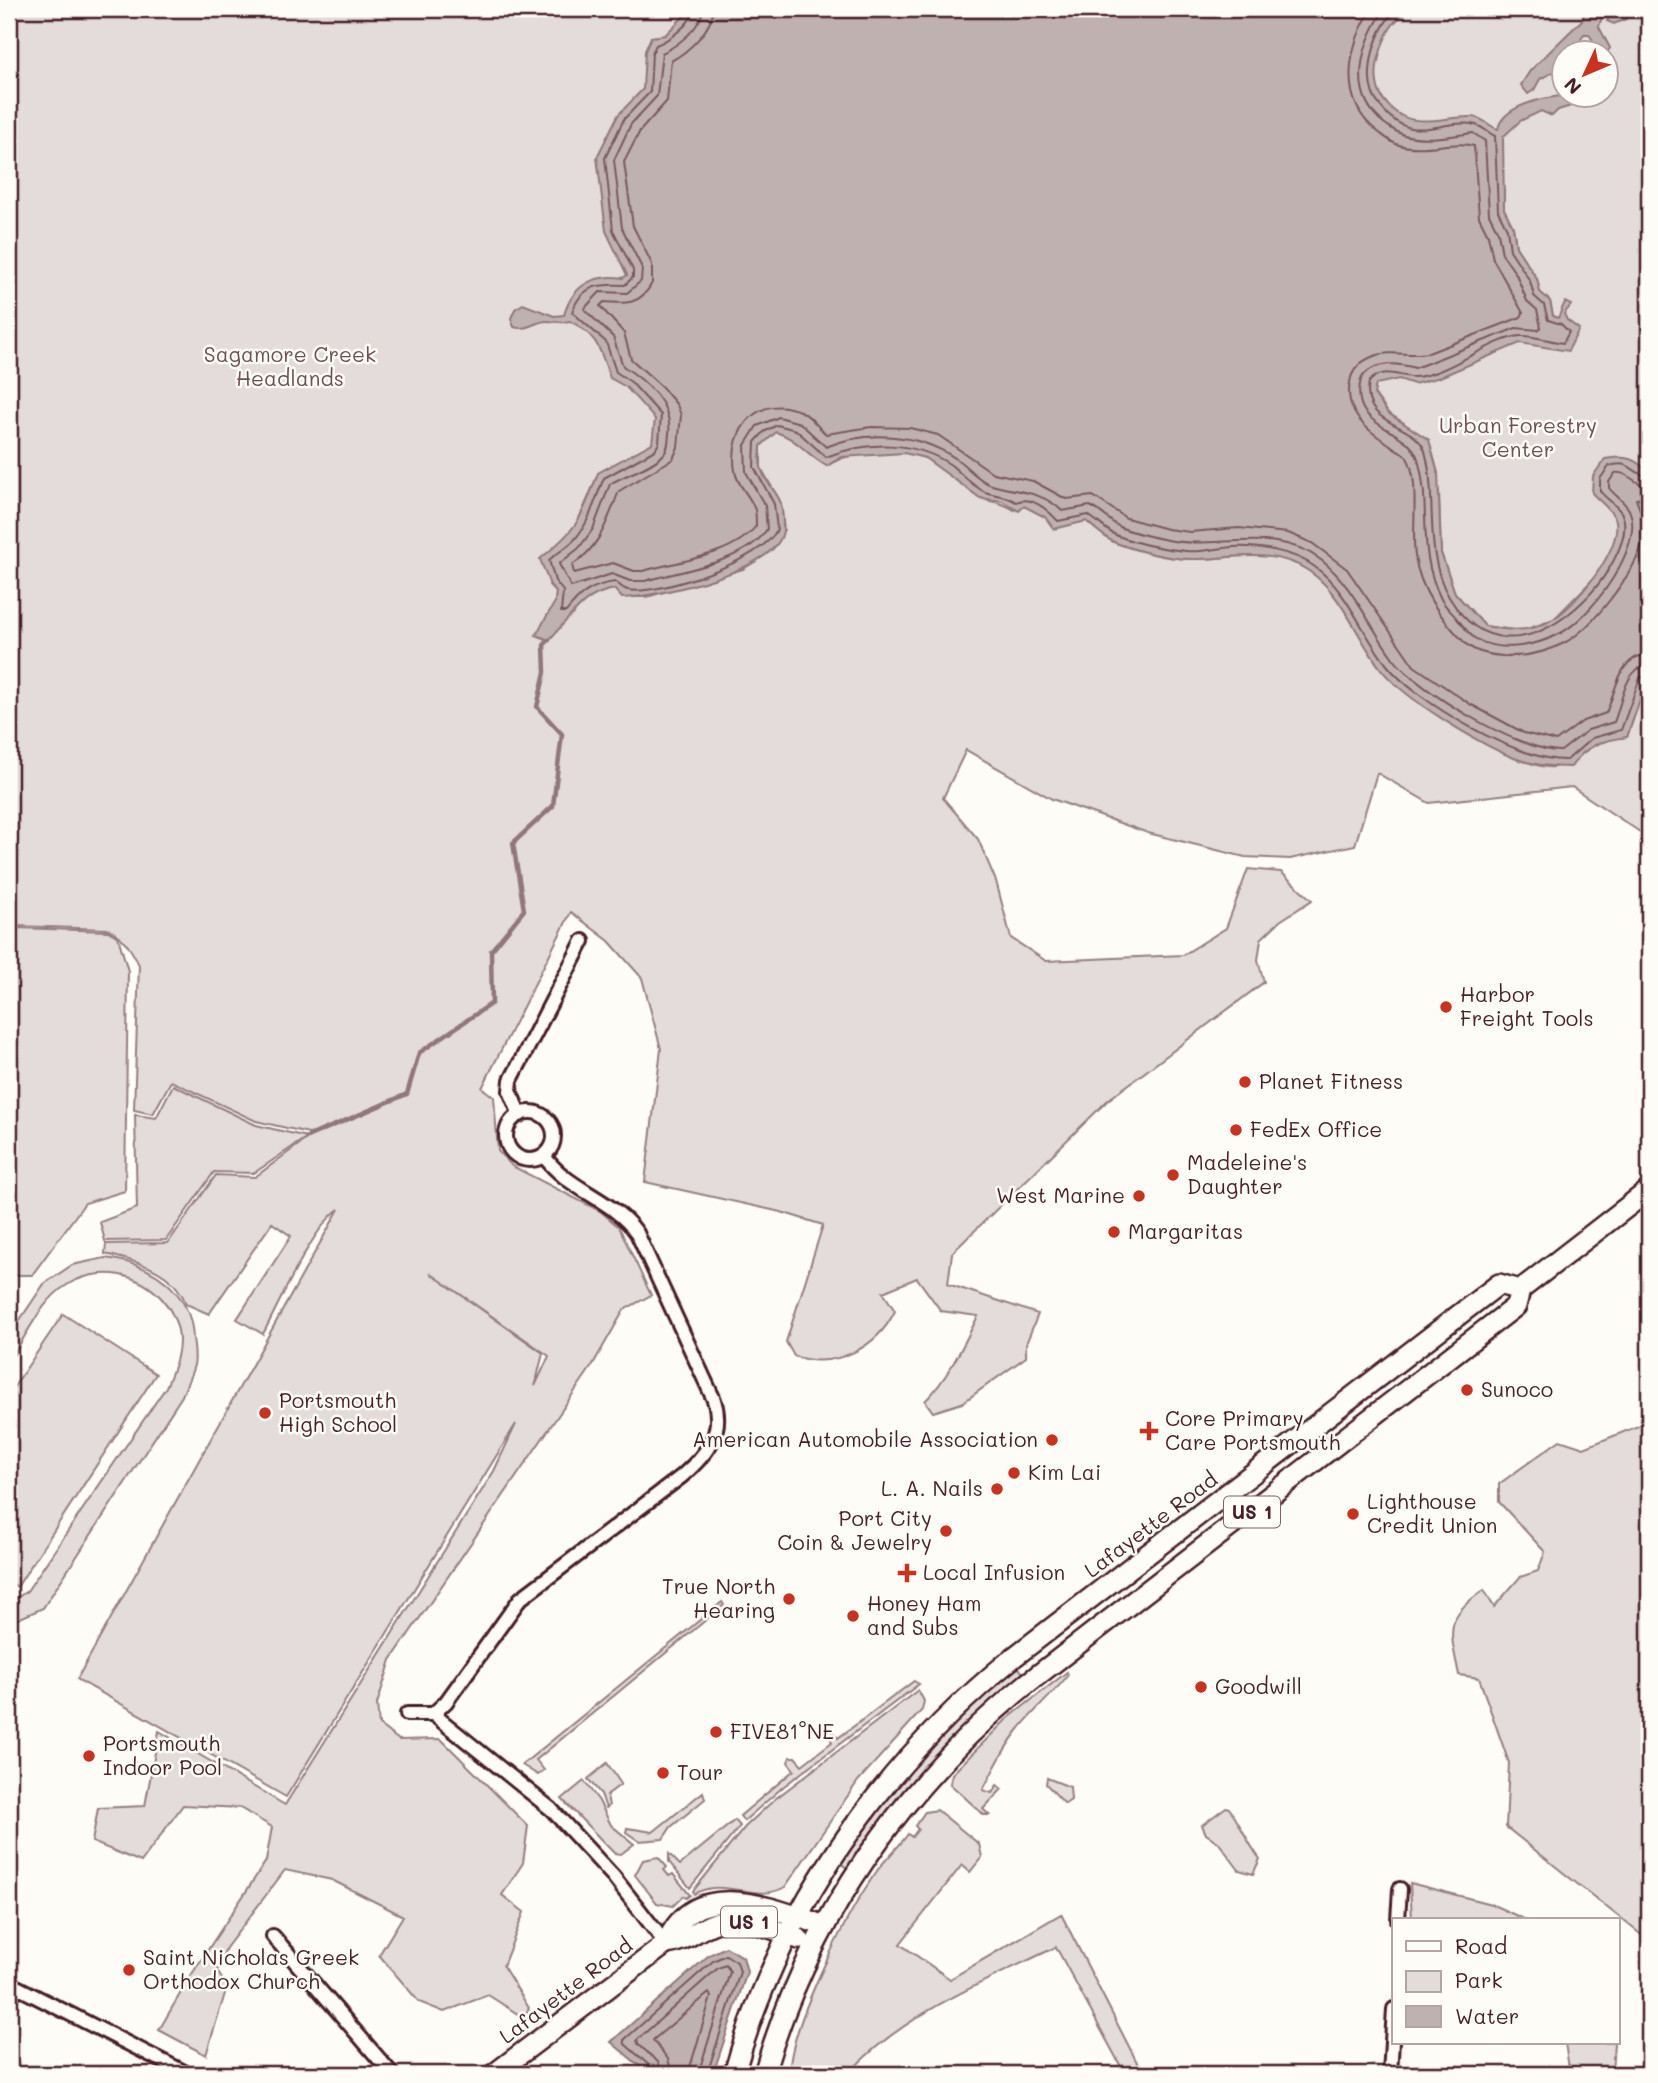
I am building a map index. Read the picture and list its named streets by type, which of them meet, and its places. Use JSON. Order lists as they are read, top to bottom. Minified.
{"streets":{"main road":["US 1","Lafayette Road"]},"crossings":[["US 1","Lafayette Road"]],"parks":["Sagamore Creek Headlands","Urban Forestry Center"],"places":{"other":["Harbor Freight Tools","Planet Fitness","FedEx Office","Madeleine's Daughter","West Marine","Margaritas","Sunoco","Portsmouth High School","American Automobile Association","Kim Lai","L. A. Nails","Lighthouse Credit Union","Port City Coin & Jewelry","True North Hearing","Honey Ham and Subs","Goodwill","FIVE81°NE","Portsmouth Indoor Pool","Tour","Saint Nicholas Greek Orthodox Church"],"health":["Core Primary Care Portsmouth","Local Infusion"]},"legend":["Road","Park","Water"],"north":"bottom left"}
